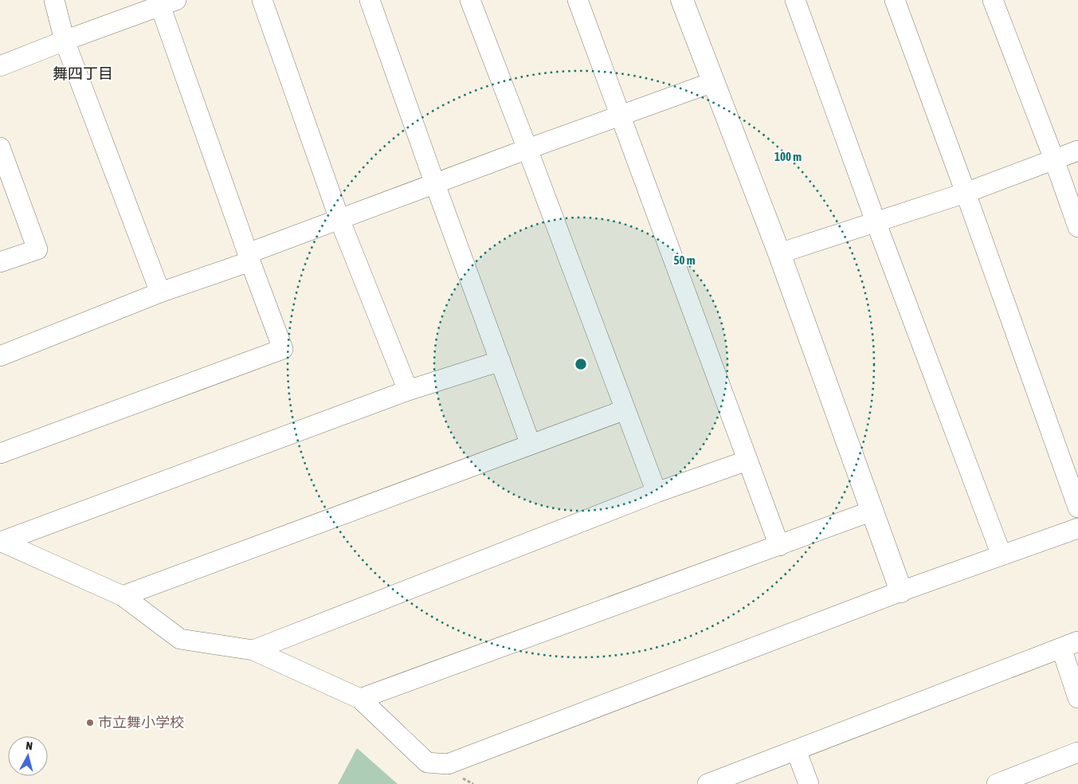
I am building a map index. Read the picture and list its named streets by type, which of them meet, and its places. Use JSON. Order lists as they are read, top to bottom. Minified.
{"districts":["舞四丁目"],"places":["市立舞小学校"],"north":"top","rings":["100 m","50 m"]}
